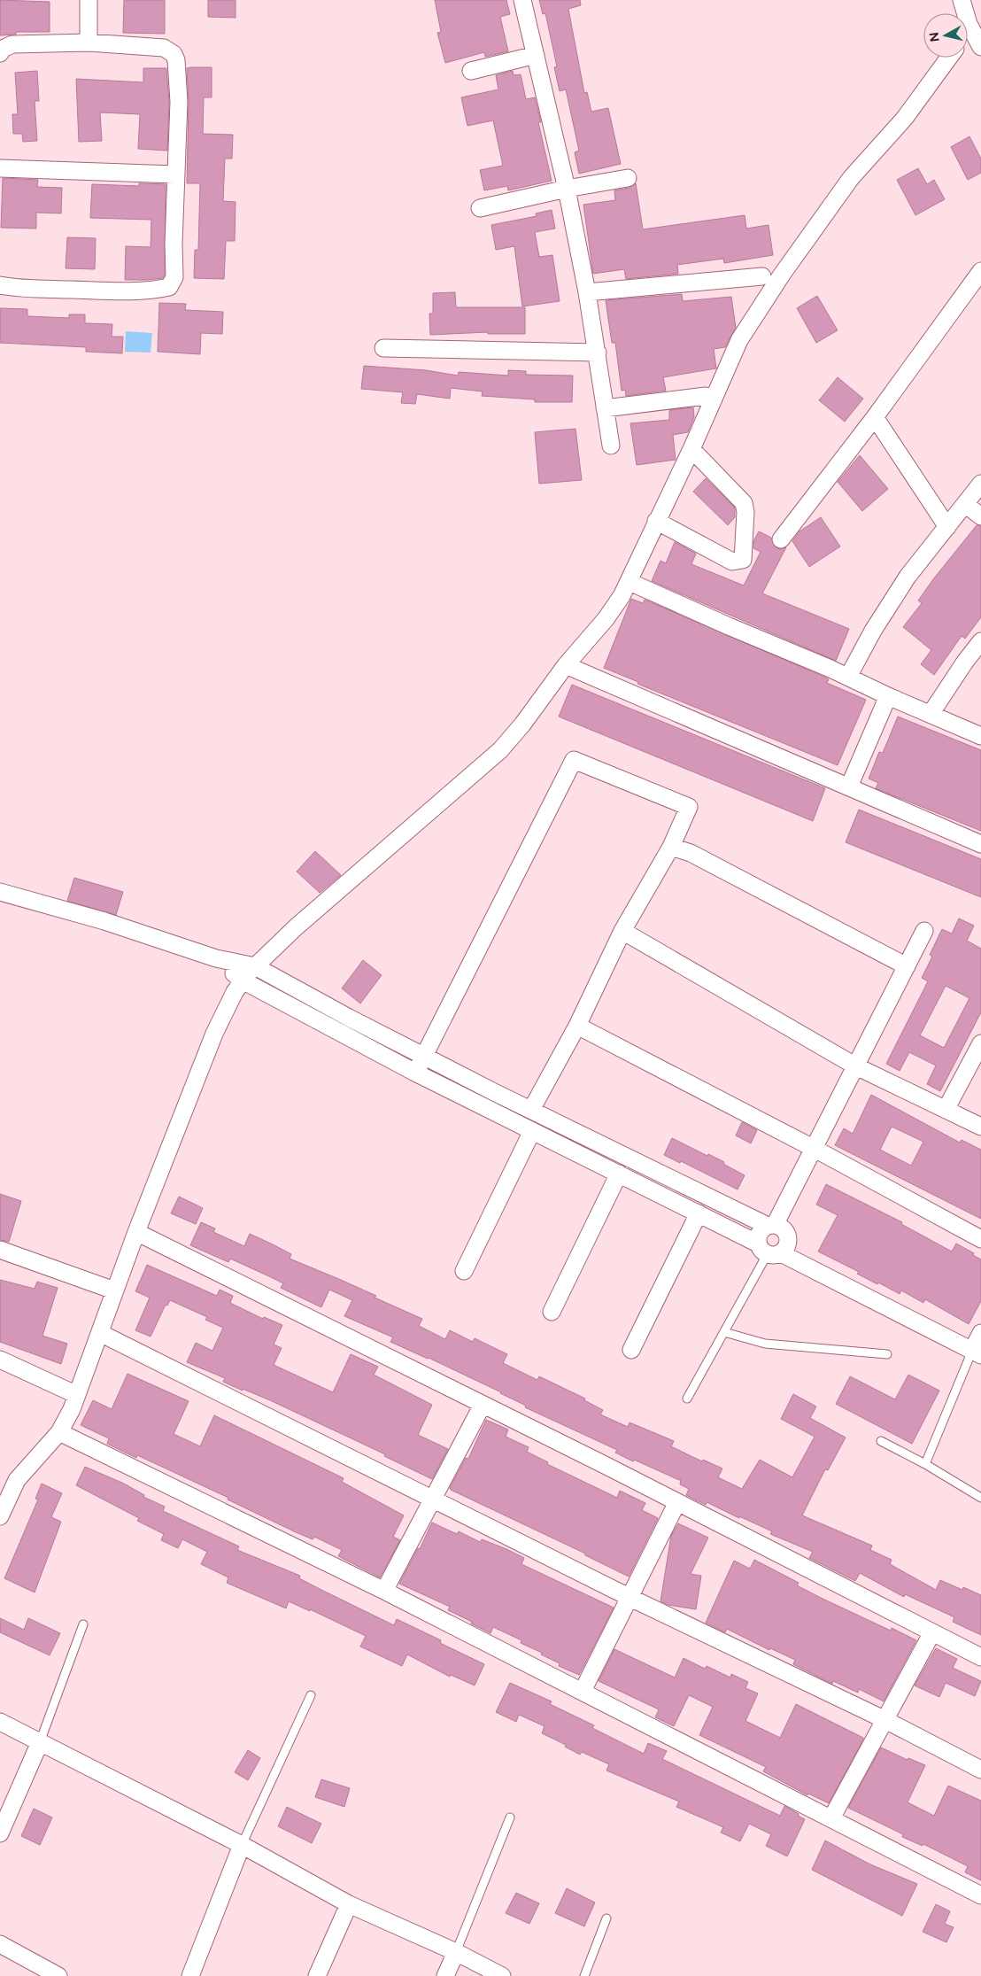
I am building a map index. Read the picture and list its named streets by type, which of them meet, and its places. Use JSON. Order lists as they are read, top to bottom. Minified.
{"north":"left"}
